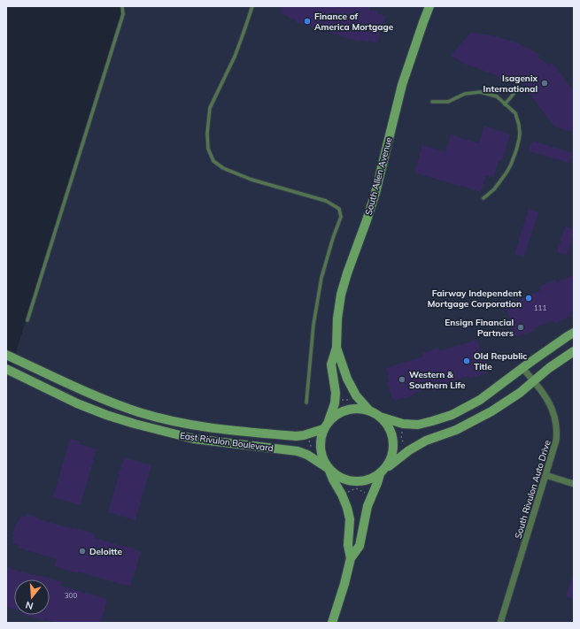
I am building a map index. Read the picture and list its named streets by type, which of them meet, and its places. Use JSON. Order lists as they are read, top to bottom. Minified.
{"streets":{"street":["South Allen Avenue","East Rivulon Boulevard","South Rivulon Auto Drive"]},"crossings":[["South Allen Avenue","East Rivulon Boulevard"]],"places":["Finance of America Mortgage","Isagenix International","Fairway Independent Mortgage Corporation","Ensign Financial Partners","Old Republic Title","Western & Southern Life","Deloitte"],"house_numbers":["111","300"],"north":"bottom"}
